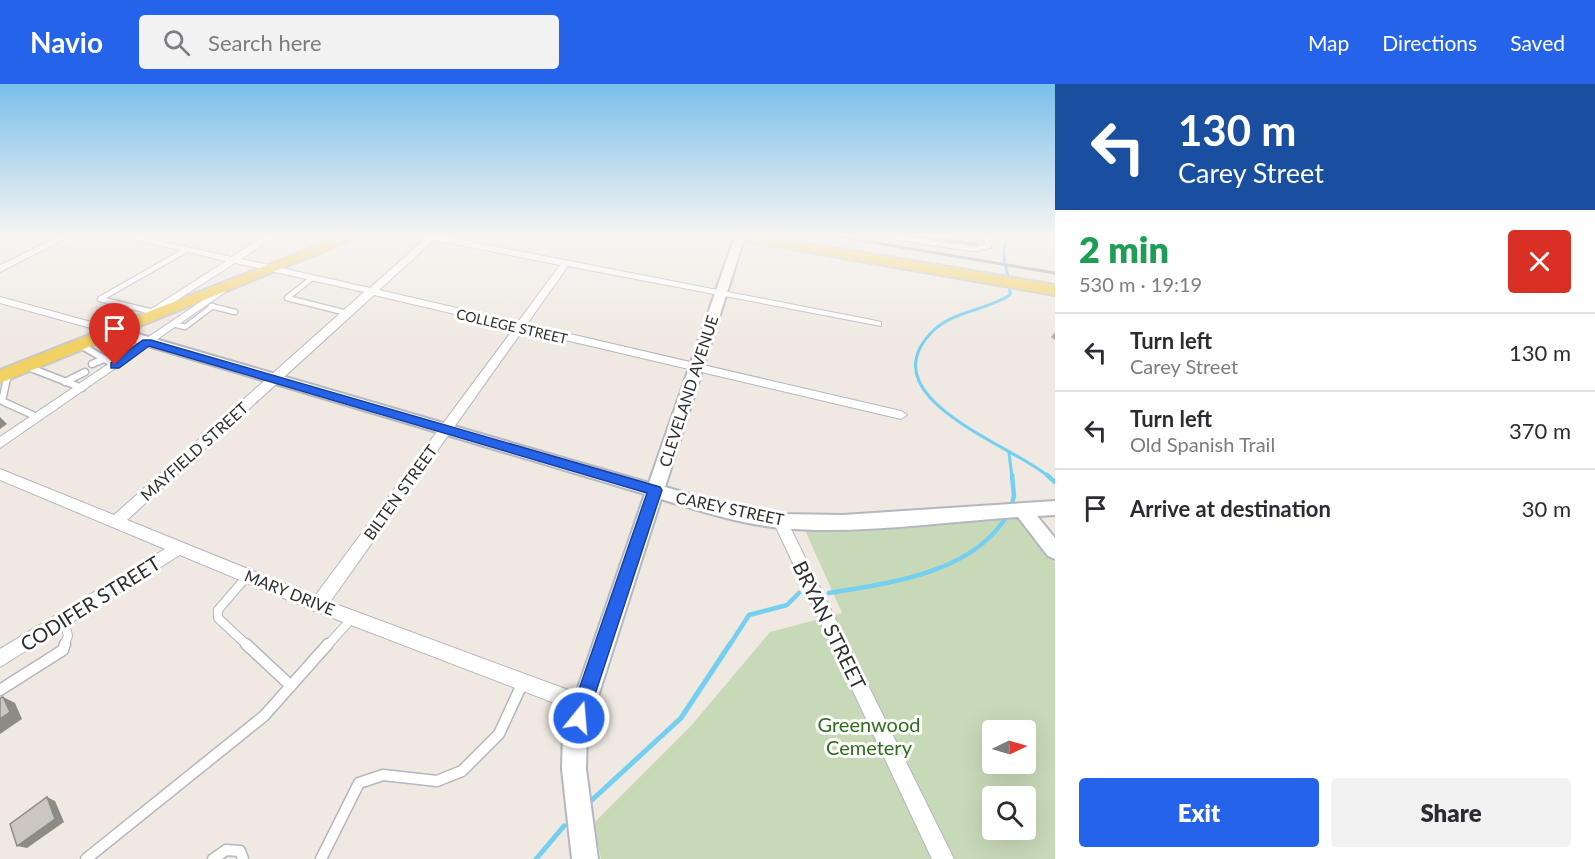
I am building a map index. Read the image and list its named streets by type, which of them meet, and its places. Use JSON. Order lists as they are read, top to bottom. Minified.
{"streets":{"street":["COLLEGE STREET","CLEVELAND AVENUE","MAYFIELD STREET","BILTEN STREET","CAREY STREET","MARY DRIVE","CODIFER STREET","BRYAN STREET"]},"crossings":[["COLLEGE STREET","CLEVELAND AVENUE"],["COLLEGE STREET","MAYFIELD STREET"],["COLLEGE STREET","BILTEN STREET"],["CLEVELAND AVENUE","CAREY STREET"],["CLEVELAND AVENUE","MARY DRIVE"],["MAYFIELD STREET","CAREY STREET"],["MAYFIELD STREET","MARY DRIVE"],["BILTEN STREET","CAREY STREET"],["BILTEN STREET","MARY DRIVE"],["CAREY STREET","BRYAN STREET"],["MARY DRIVE","CODIFER STREET"]],"parks":["Greenwood Cemetery"],"north":"right","page":{"header":"Navio","search":"Search here","nav":["Map","Directions","Saved"],"turn":["130 m","Carey Street"],"heading":["2 min","530 m · 19:19"],"list":[{"name":"Turn left","note":"Carey Street","value":"130 m"},{"name":"Turn left","note":"Old Spanish Trail","value":"370 m"},{"name":"Arrive at destination","value":"30 m"}],"buttons":["Exit","Share"]}}
